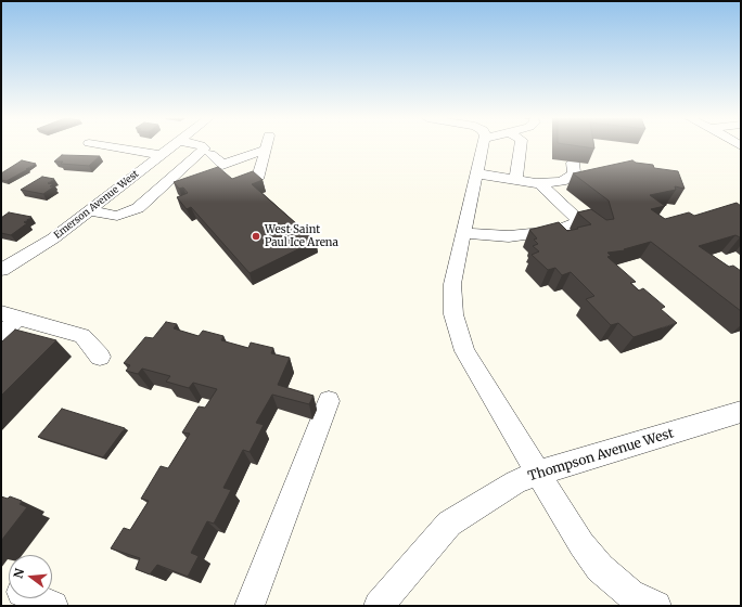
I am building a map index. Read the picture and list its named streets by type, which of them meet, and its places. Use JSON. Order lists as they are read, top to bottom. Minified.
{"streets":{"street":["Emerson Avenue West","Thompson Avenue West"]},"places":["West Saint Paul Ice Arena"],"north":"left"}
